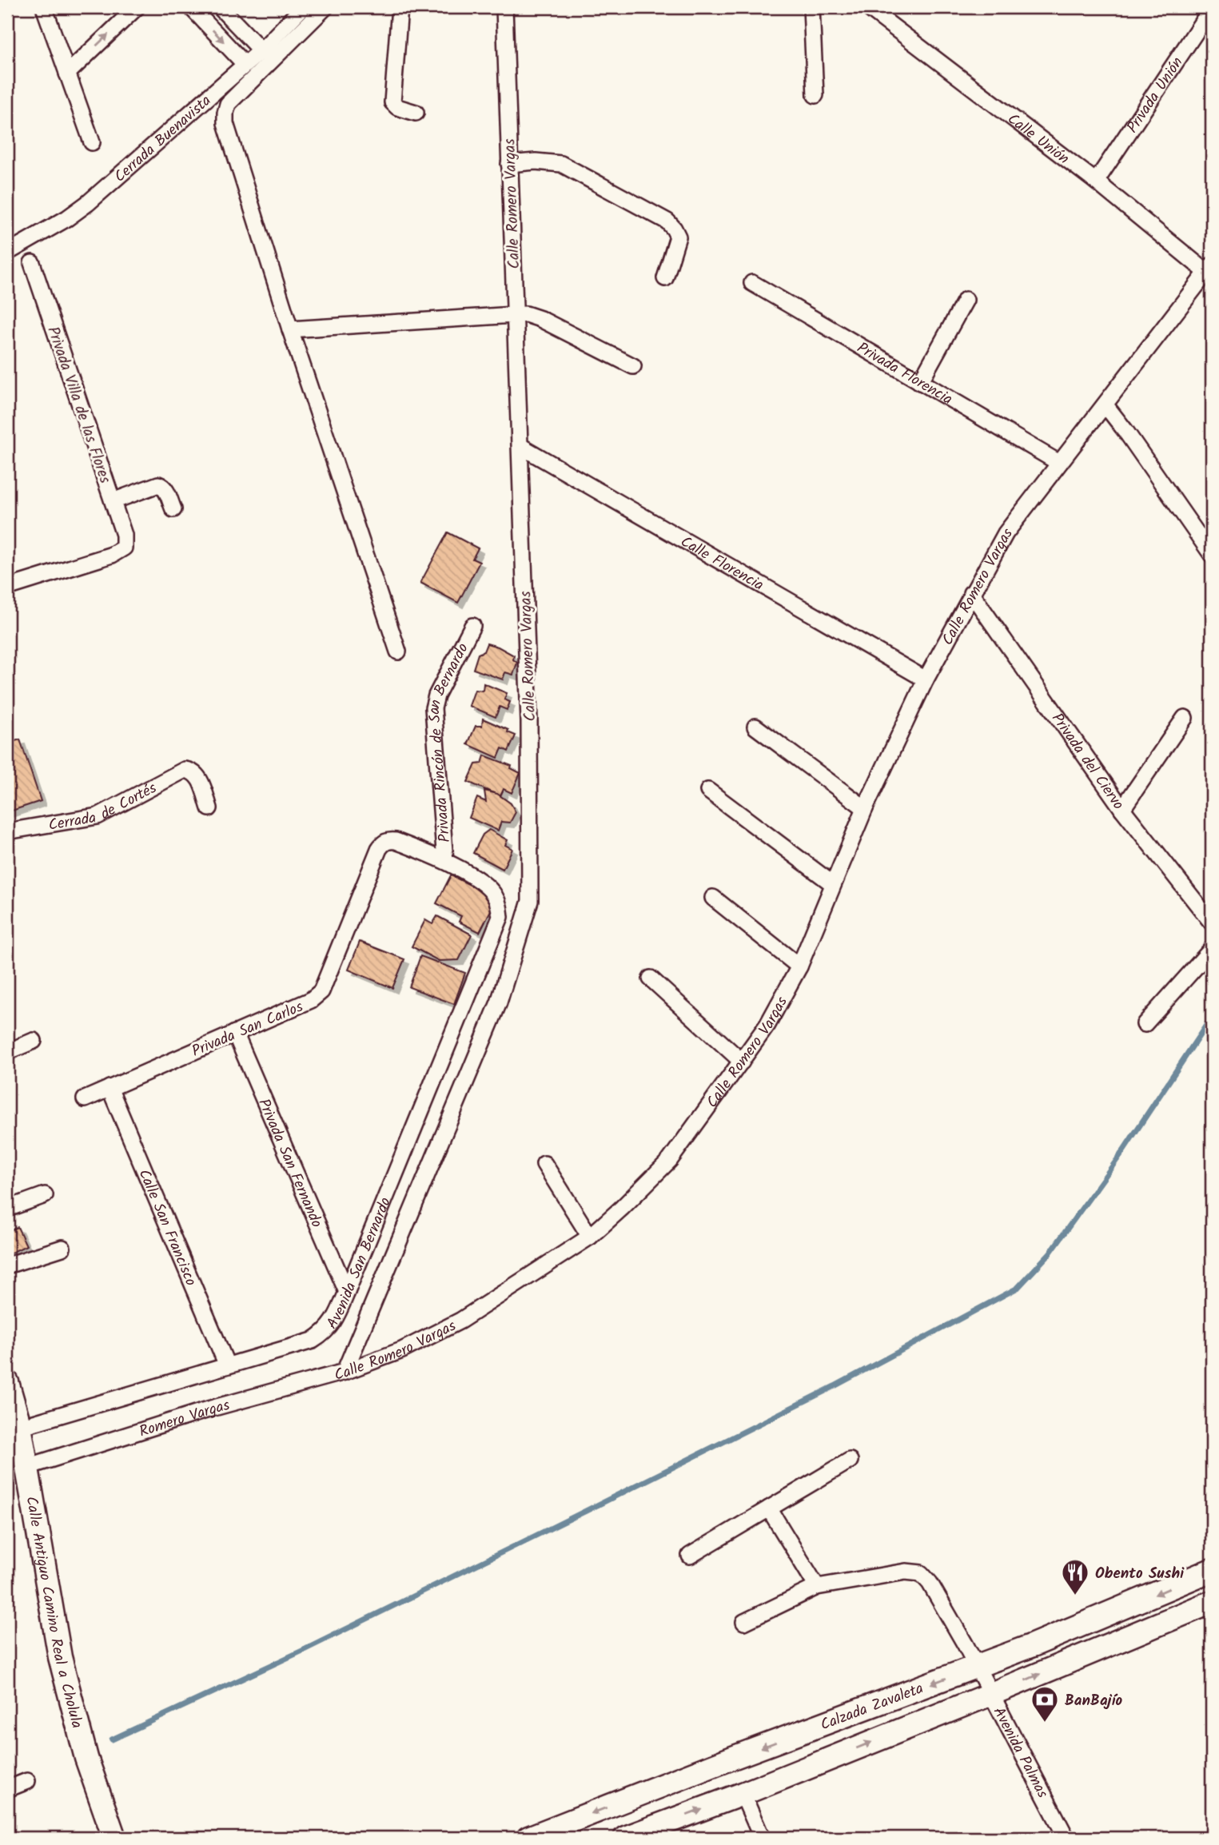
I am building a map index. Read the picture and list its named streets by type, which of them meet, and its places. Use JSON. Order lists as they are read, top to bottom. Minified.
{"streets":{"main road":["Calle Antiguo Camino Real a Cholula","Calzada Zavaleta"],"street":["Privada Unión","Calle Unión","Cerrada Buenavista","Calle Romero Vargas","Privada Florencia","Privada Villa de las Flores","Calle Florencia","Privada Rincón de San Bernardo","Privada del Ciervo","Cerrada de Cortés","Privada San Carlos","Privada San Fernando","Calle San Francisco","Avenida San Bernardo","Romero Vargas","Avenida Palmas"]},"crossings":[["Privada Unión","Calle Unión"],["Calle Unión","Calle Romero Vargas"],["Calle Romero Vargas","Privada Florencia"],["Calle Romero Vargas","Calle Florencia"],["Calle Romero Vargas","Privada del Ciervo"],["Calle Romero Vargas","Romero Vargas"],["Privada Rincón de San Bernardo","Privada San Carlos"],["Privada Rincón de San Bernardo","Avenida San Bernardo"],["Privada San Carlos","Privada San Fernando"],["Privada San Carlos","Calle San Francisco"],["Privada San Carlos","Avenida San Bernardo"],["Privada San Fernando","Avenida San Bernardo"],["Calle San Francisco","Avenida San Bernardo"],["Avenida San Bernardo","Calle Antiguo Camino Real a Cholula"],["Romero Vargas","Calle Antiguo Camino Real a Cholula"],["Calzada Zavaleta","Avenida Palmas"]],"places":{"restaurant":["Obento Sushi"],"bank":["BanBajío"]}}
